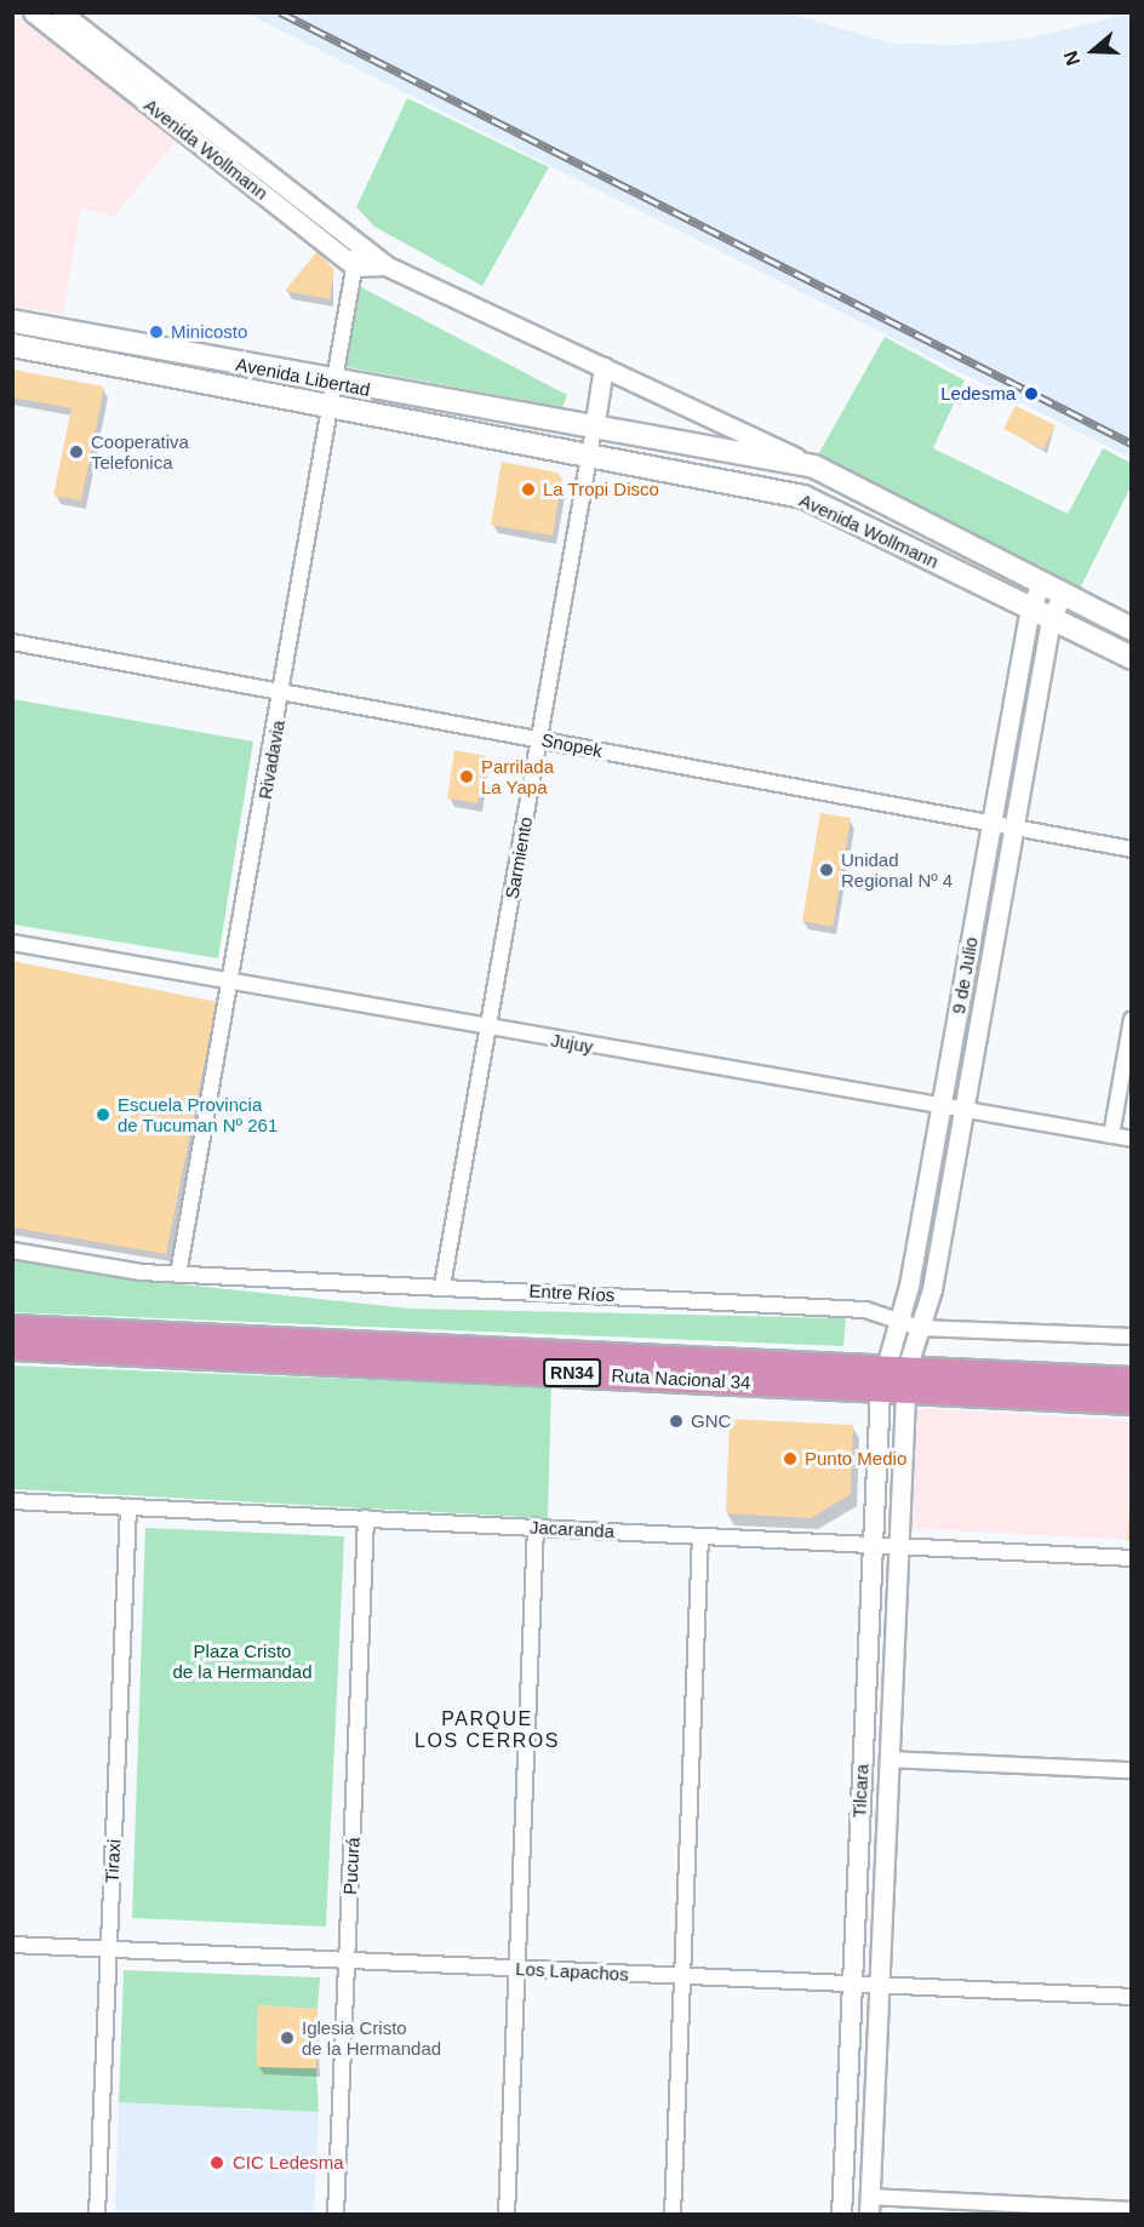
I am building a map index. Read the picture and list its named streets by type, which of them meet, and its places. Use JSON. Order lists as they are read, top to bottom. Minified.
{"streets":{"highway":["RN34","Ruta Nacional 34"],"main road":["Avenida Wollmann","Avenida Libertad"],"street":["Snopek","Rivadavia","Sarmiento","9 de Julio","Jujuy","Entre Ríos","Jacaranda","Tilcara","Tiraxi","Pucurá","Los Lapachos"]},"crossings":[["Avenida Wollmann","Avenida Libertad"],["Avenida Wollmann","Rivadavia"],["Avenida Wollmann","Sarmiento"],["Avenida Wollmann","9 de Julio"],["Avenida Libertad","Rivadavia"],["Avenida Libertad","Sarmiento"],["Snopek","Rivadavia"],["Snopek","Sarmiento"],["Snopek","9 de Julio"],["Rivadavia","Jujuy"],["Rivadavia","Entre Ríos"],["Sarmiento","Jujuy"],["Sarmiento","Entre Ríos"],["9 de Julio","Jujuy"],["9 de Julio","Entre Ríos"],["9 de Julio","Ruta Nacional 34"],["9 de Julio","Tilcara"],["Ruta Nacional 34","Tilcara"],["Jacaranda","Tilcara"],["Jacaranda","Tiraxi"],["Jacaranda","Pucurá"],["Tilcara","Los Lapachos"],["Tiraxi","Los Lapachos"],["Pucurá","Los Lapachos"]],"districts":["PARQUE LOS CERROS"],"parks":["Plaza Cristo de la Hermandad"],"places":["Minicosto","Ledesma","Cooperativa Telefonica","La Tropi Disco","Parrilada La Yapa","Unidad Regional Nº 4","Escuela Provincia de Tucuman Nº 261","GNC","Punto Medio","Iglesia Cristo de la Hermandad","CIC Ledesma"],"north":"left"}
